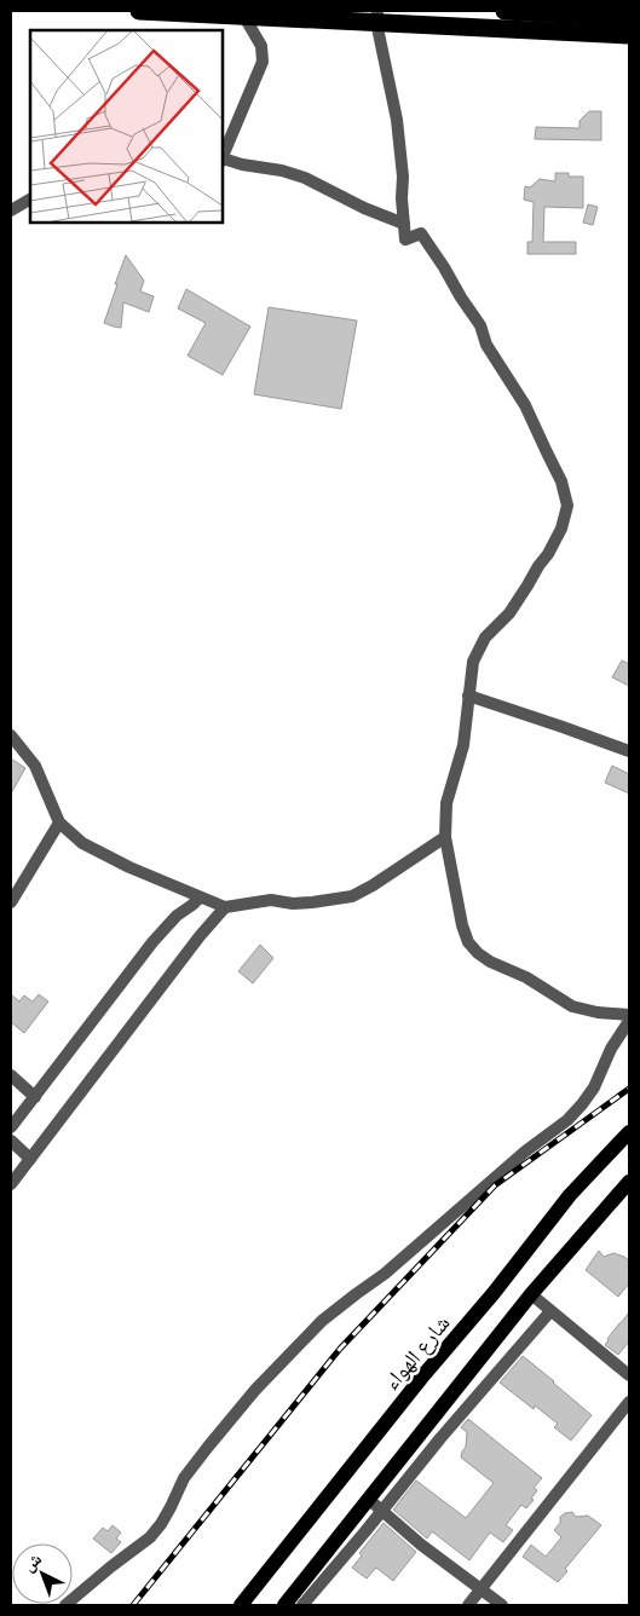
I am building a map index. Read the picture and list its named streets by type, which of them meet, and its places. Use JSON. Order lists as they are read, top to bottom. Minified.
{"streets":{"main road":["شارع الهواء"]},"north":"top left"}
